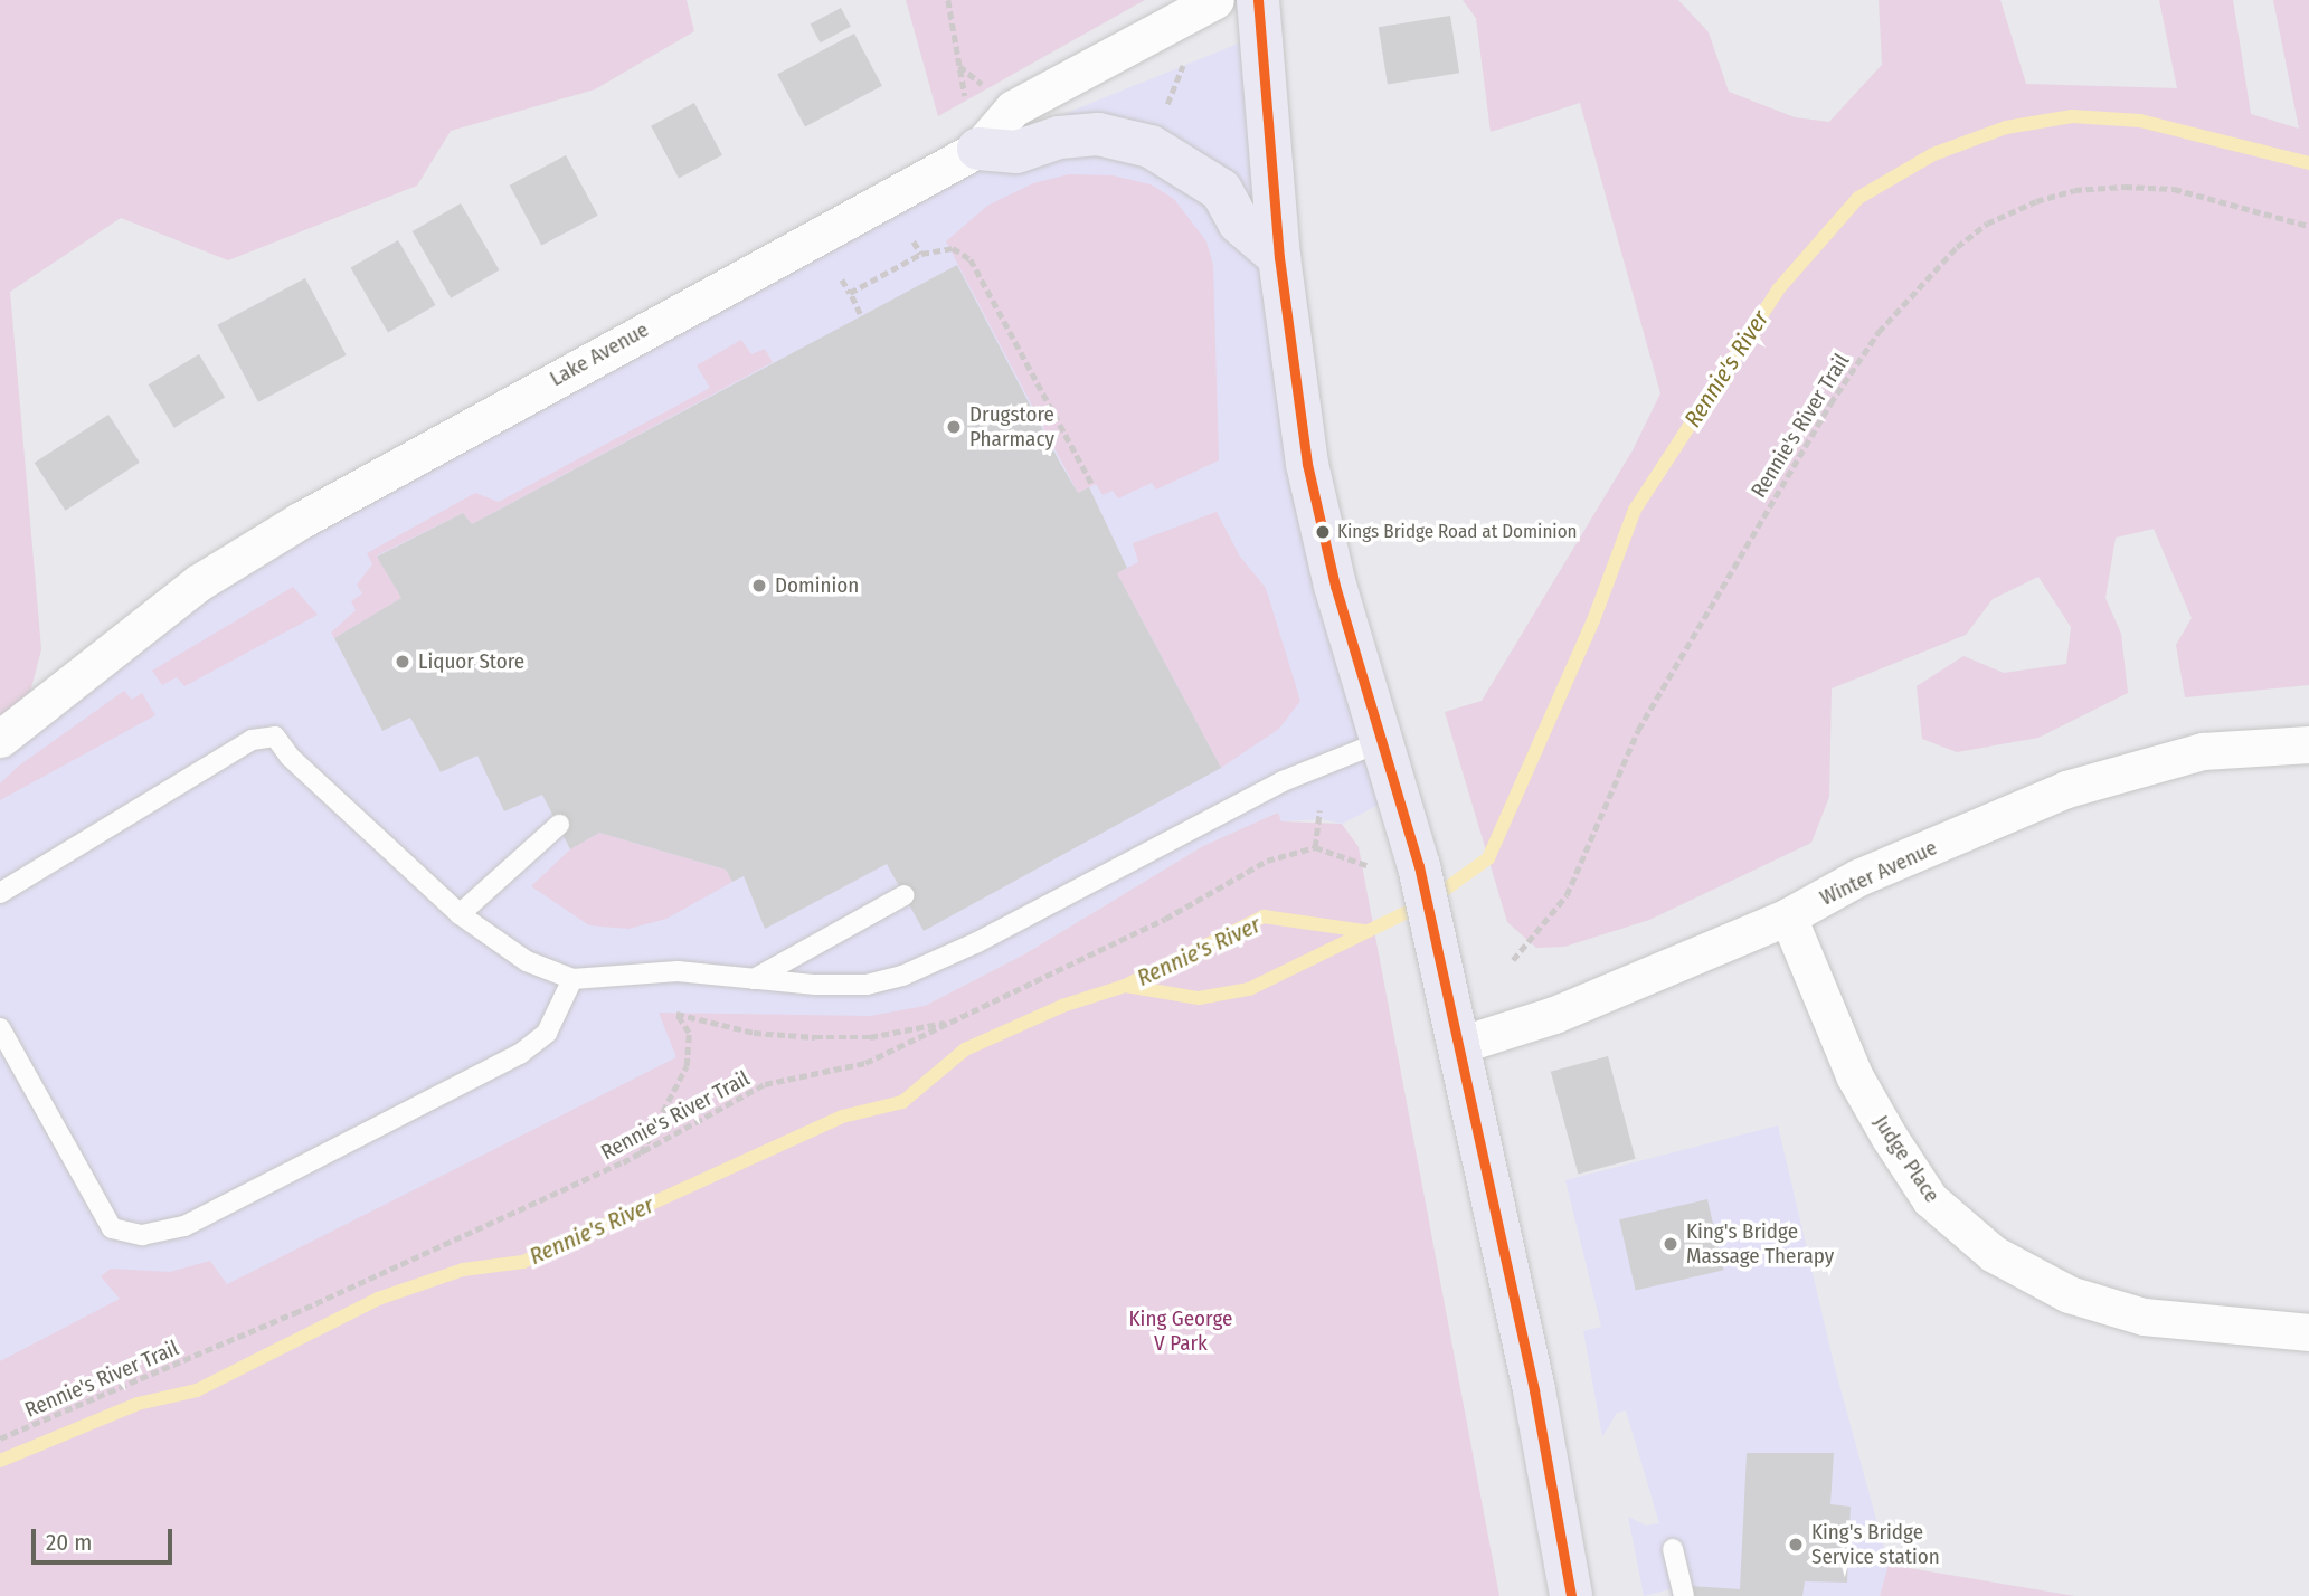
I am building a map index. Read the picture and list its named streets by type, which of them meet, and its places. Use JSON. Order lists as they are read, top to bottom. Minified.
{"streets":{"street":["Lake Avenue","Winter Avenue","Judge Place"],"path":["Rennie's River Trail"]},"crossings":[["Winter Avenue","Judge Place"]],"water":["Rennie's River"],"parks":["King George V Park"],"places":["Drugstore Pharmacy","Kings Bridge Road at Dominion","Dominion","Liquor Store","King's Bridge Massage Therapy","King's Bridge Service station"],"scale_bar":"20 m"}
